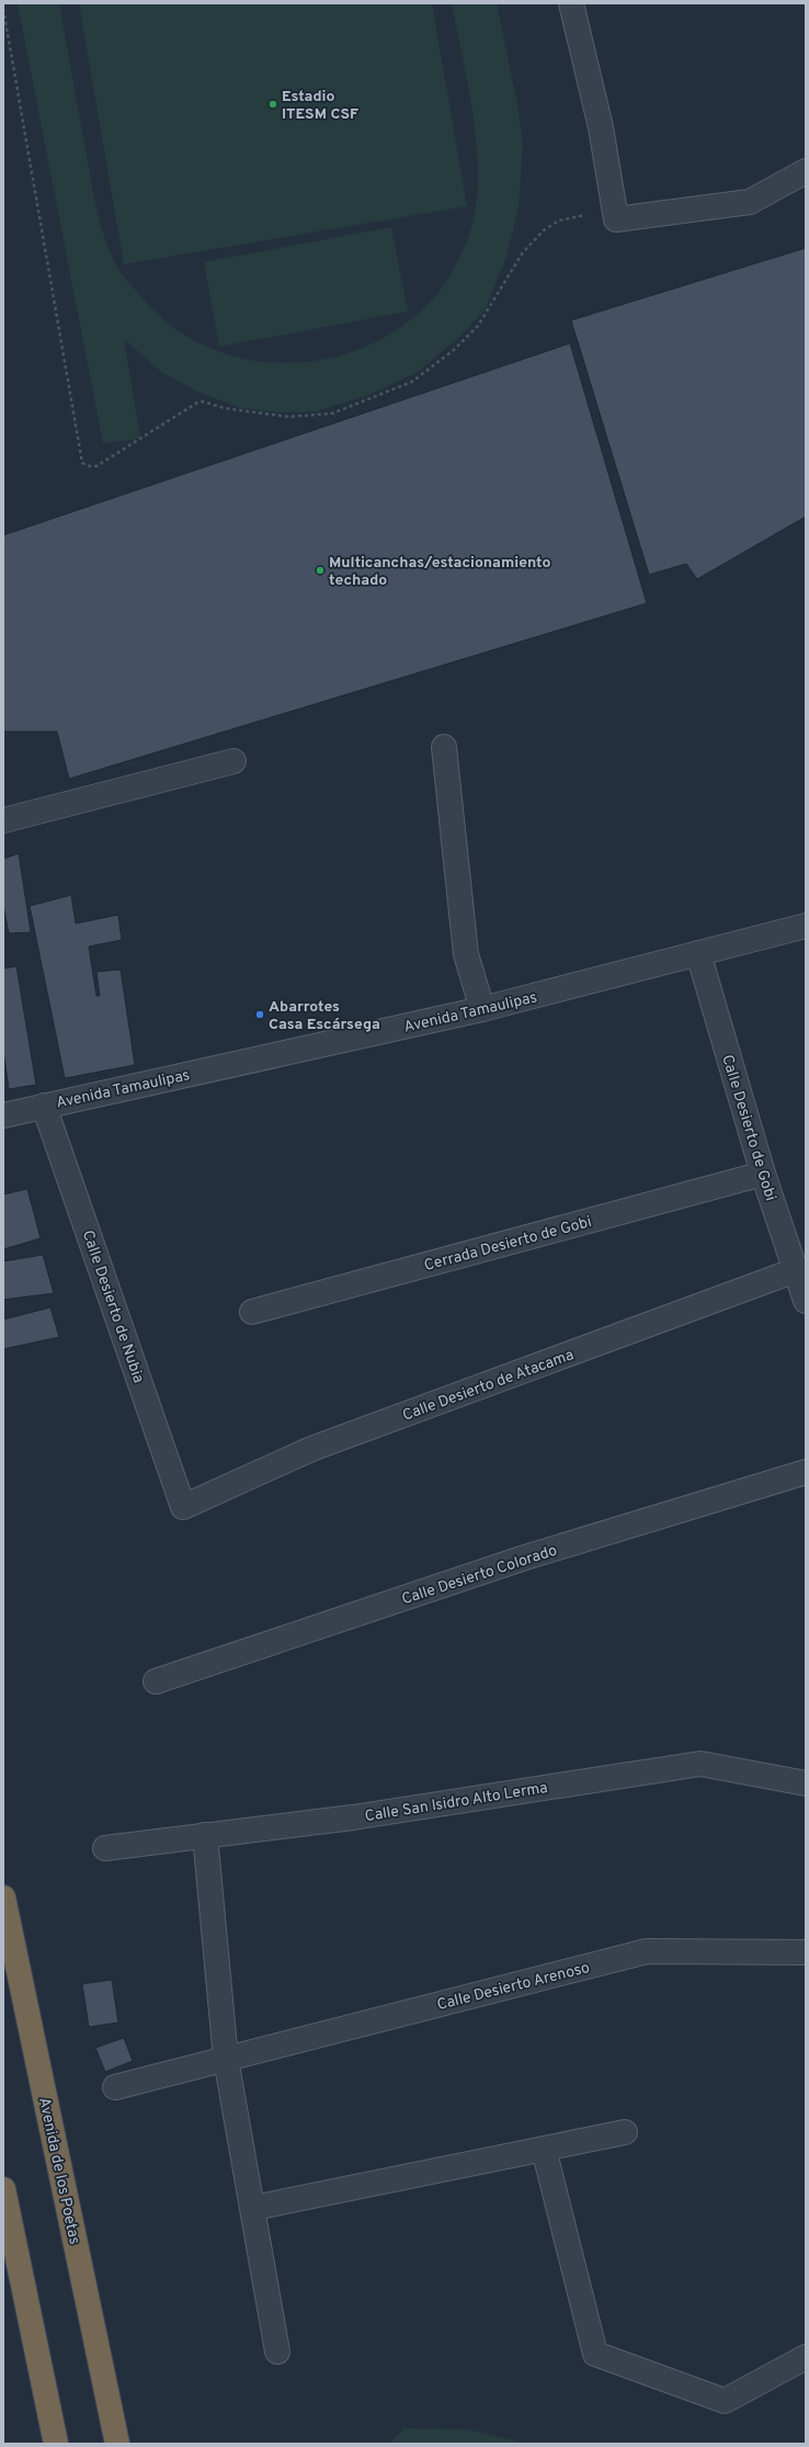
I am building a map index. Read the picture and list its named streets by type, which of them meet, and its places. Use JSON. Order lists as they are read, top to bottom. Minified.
{"streets":{"highway":["Avenida de los Poetas"],"street":["Avenida Tamaulipas","Calle Desierto de Gobi","Cerrada Desierto de Gobi","Calle Desierto de Nubia","Calle Desierto de Atacama","Calle Desierto Colorado","Calle San Isidro Alto Lerma","Calle Desierto Arenoso"]},"crossings":[["Avenida Tamaulipas","Calle Desierto de Gobi"],["Avenida Tamaulipas","Calle Desierto de Nubia"],["Calle Desierto de Gobi","Cerrada Desierto de Gobi"],["Calle Desierto de Gobi","Calle Desierto de Atacama"],["Calle Desierto de Nubia","Calle Desierto de Atacama"]],"places":["Estadio ITESM CSF","Multicanchas/estacionamiento techado","Abarrotes Casa Escársega"]}
